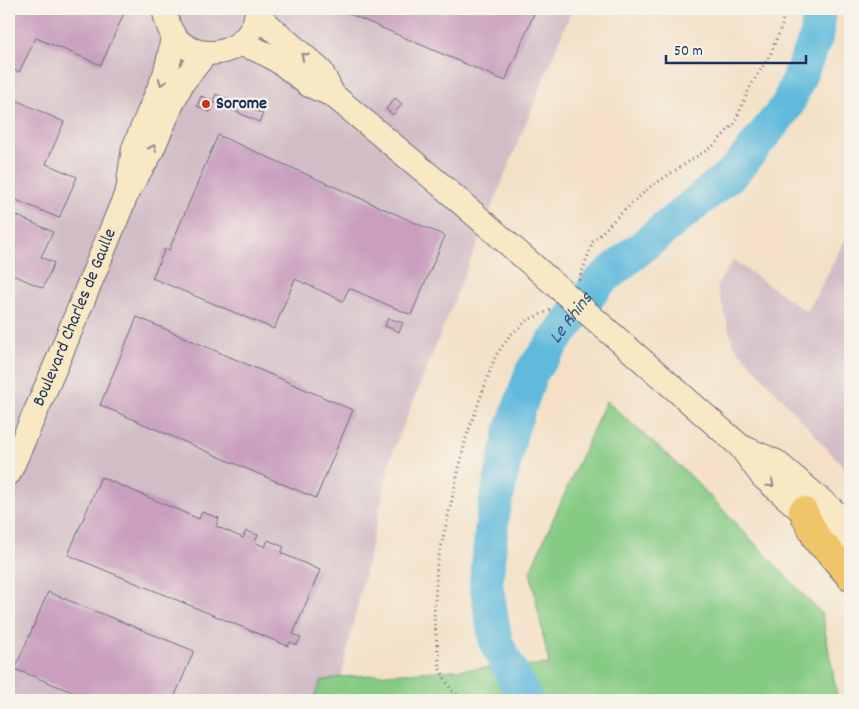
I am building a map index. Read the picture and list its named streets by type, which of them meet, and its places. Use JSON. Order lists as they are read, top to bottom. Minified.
{"streets":{"street":["Boulevard Charles de Gaulle"]},"water":["Le Rhins"],"places":["Sorome"],"scale_bar":"50 m"}
